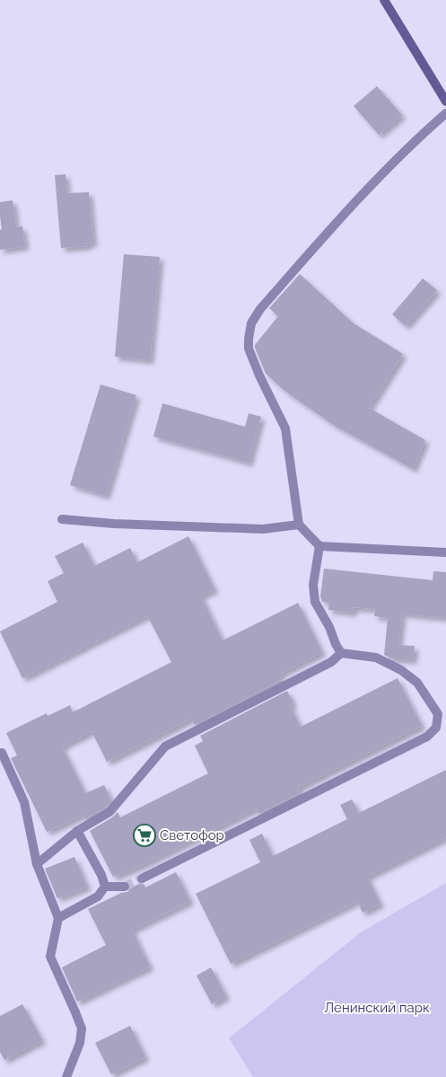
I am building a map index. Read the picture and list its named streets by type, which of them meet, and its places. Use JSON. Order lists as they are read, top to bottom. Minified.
{"parks":["Ленинский парк"],"places":{"supermarket":["Светофор"]}}
